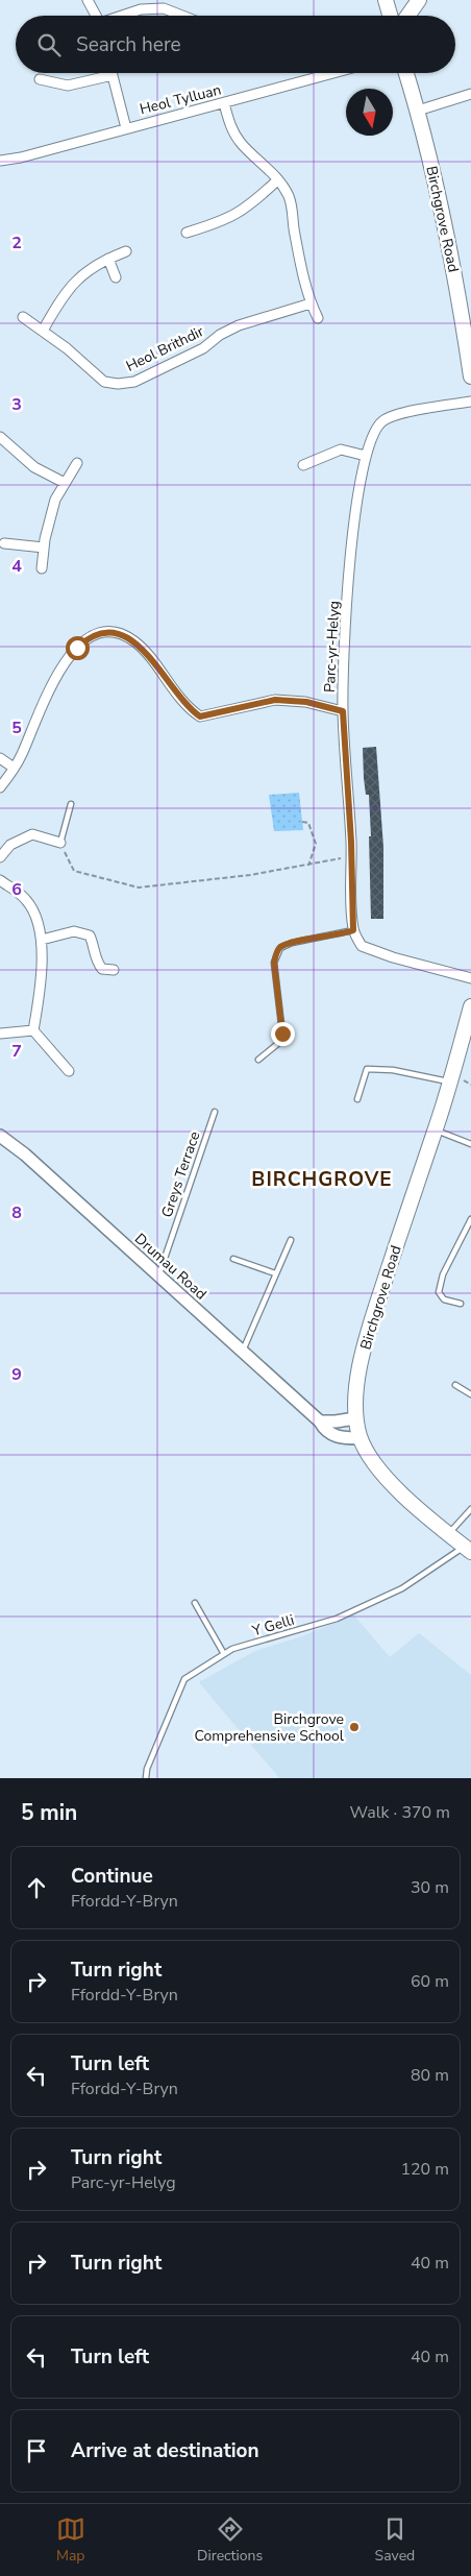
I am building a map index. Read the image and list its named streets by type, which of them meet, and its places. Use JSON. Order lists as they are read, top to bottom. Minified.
{"streets":{"main road":["Birchgrove Road"],"street":["Heol Tylluan","Heol Brithdir","Parc-yr-Helyg","Drumau Road"],"lane":["Greys Terrace","Y Gelli"]},"crossings":[["Birchgrove Road","Drumau Road"],["Birchgrove Road","Y Gelli"],["Greys Terrace","Drumau Road"]],"districts":["BIRCHGROVE"],"places":["Birchgrove Comprehensive School"],"north":"bottom","page":{"search":"Search here","heading":["5 min","Walk · 370 m"],"list":[["Continue","Ffordd-Y-Bryn","30 m"],["Turn right","Ffordd-Y-Bryn","60 m"],["Turn left","Ffordd-Y-Bryn","80 m"],["Turn right","Parc-yr-Helyg","120 m"],["Turn right","40 m"],["Turn left","40 m"],"Arrive at destination"],"nav":["Map","Directions","Saved"]},"grid":{"rows":["2","3","4","5","6","7","8","9"]}}
